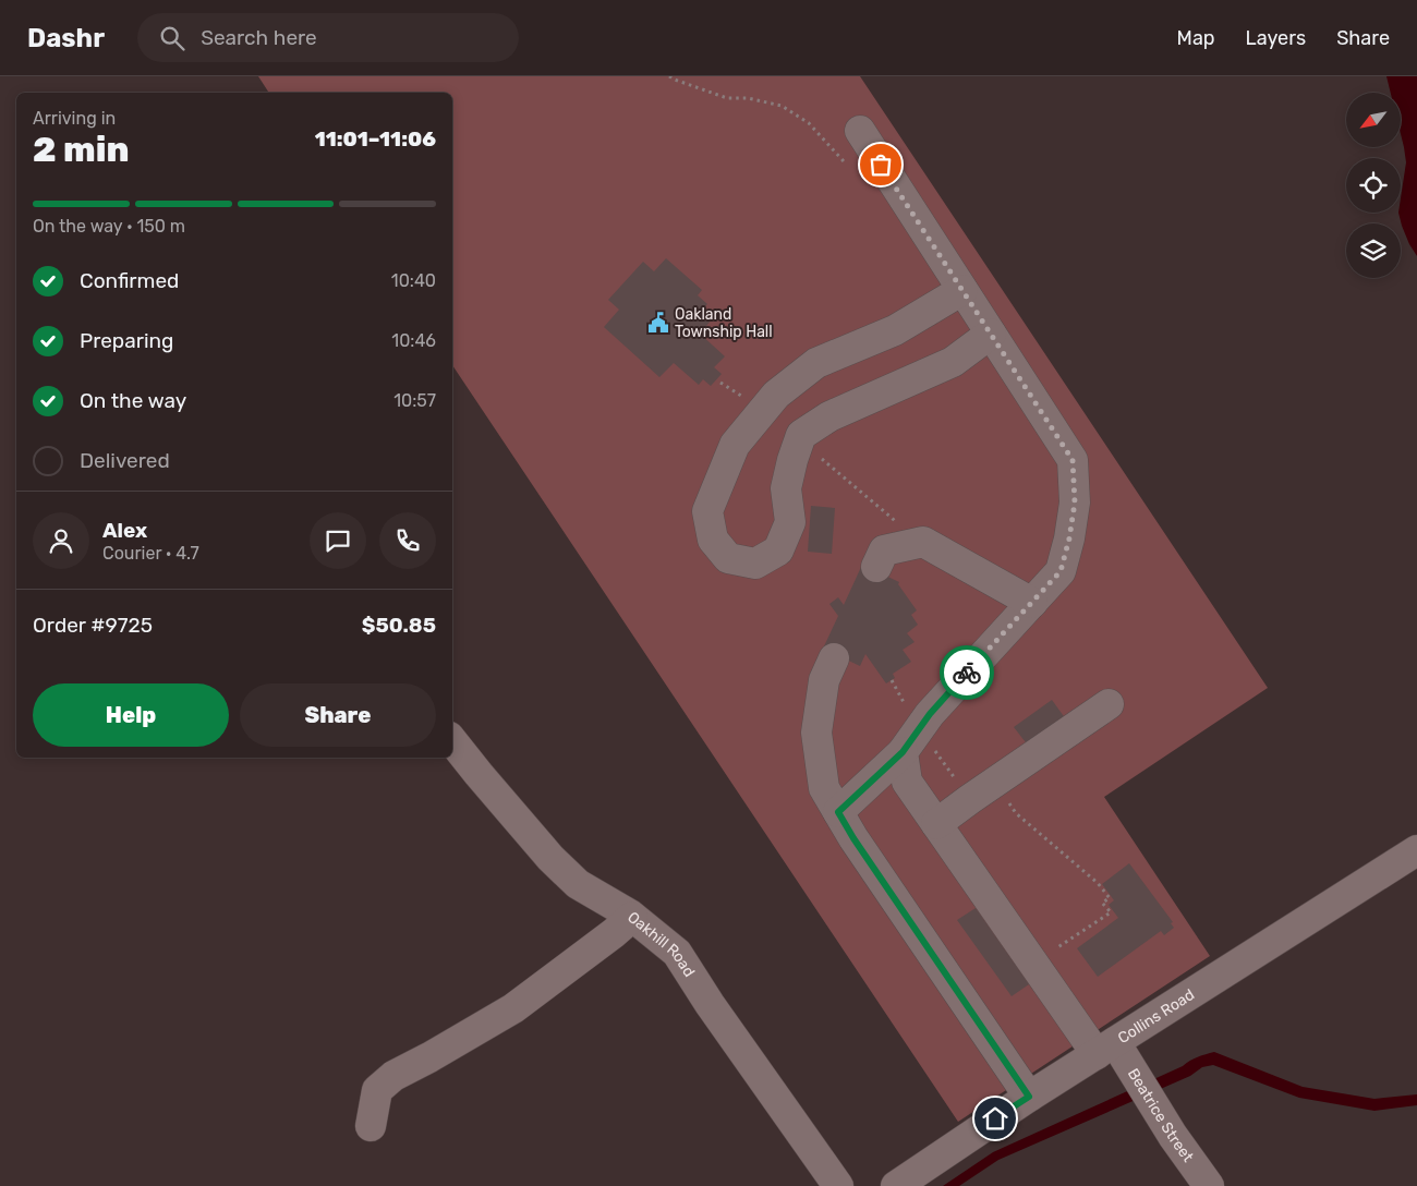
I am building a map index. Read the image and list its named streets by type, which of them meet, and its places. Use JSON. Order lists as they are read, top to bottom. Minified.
{"streets":{"street":["Oakhill Road","Collins Road","Beatrice Street"]},"crossings":[["Collins Road","Beatrice Street"]],"places":{"public building":["Oakland Township Hall"]},"north":"bottom left","page":{"header":"Dashr","search":"Search here","nav":["Map","Layers","Share"],"heading":["2 min","Arriving in","11:01–11:06"],"panel":["Alex","Courier · 4.7","Order #9725","$50.85"],"bar":"On the way · 150 m","list":[["Confirmed","10:40"],["Preparing","10:46"],["On the way","10:57"],"Delivered"],"buttons":["Help","Share"]}}
